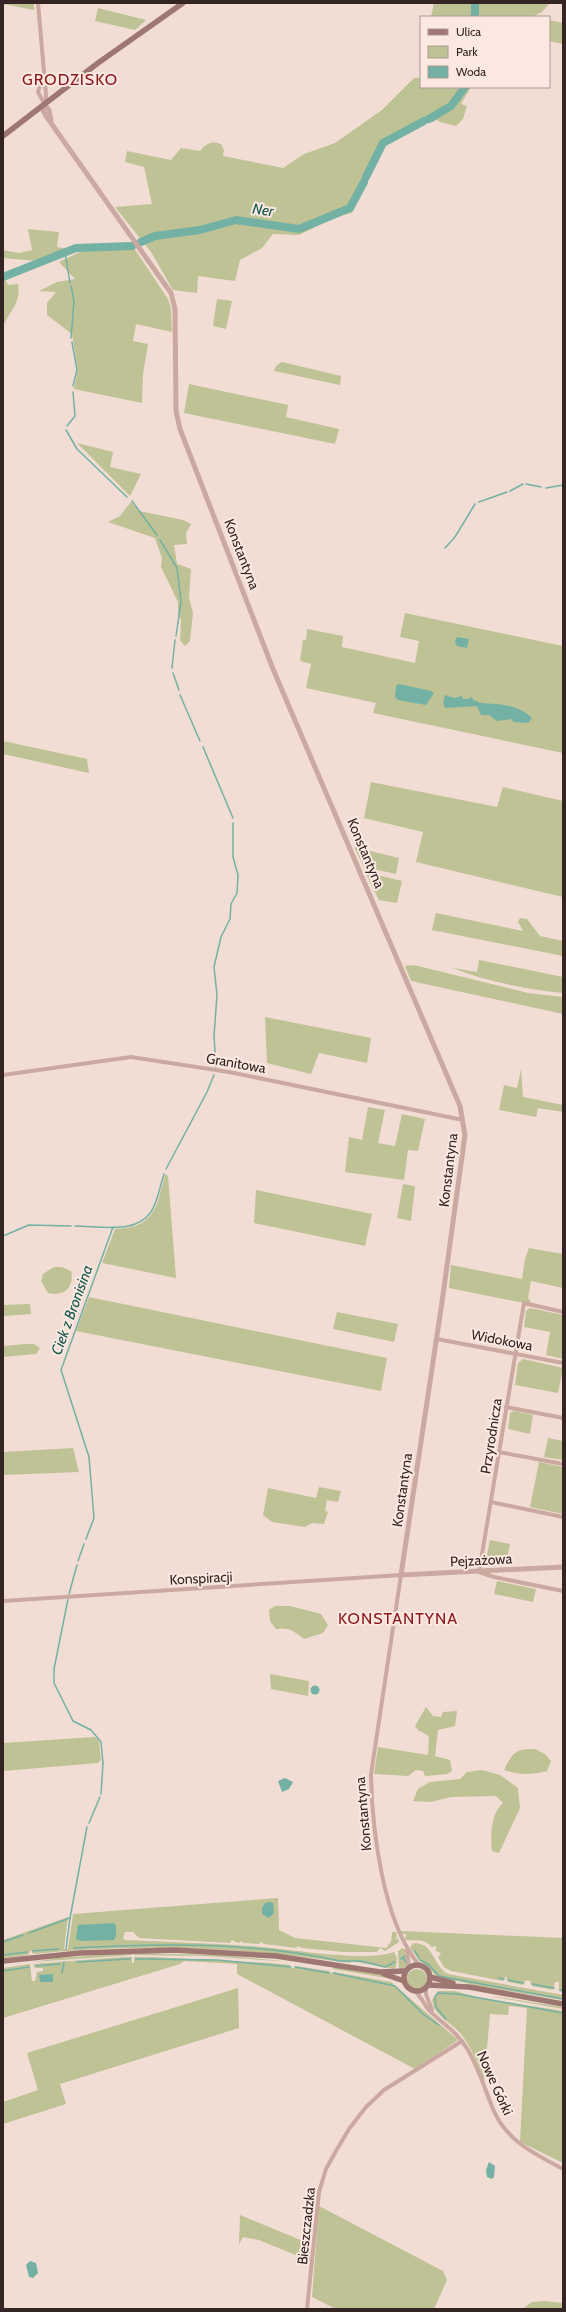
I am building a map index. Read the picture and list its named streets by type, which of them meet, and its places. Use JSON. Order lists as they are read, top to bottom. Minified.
{"streets":{"street":["Konstantyna","Granitowa","Widokowa","Przyrodnicza","Pejzażowa","Konspiracji","Nowe Górki","Bieszczadzka"]},"crossings":[["Konstantyna","Granitowa"],["Konstantyna","Widokowa"],["Konstantyna","Pejzażowa"],["Konstantyna","Konspiracji"],["Widokowa","Przyrodnicza"],["Przyrodnicza","Pejzażowa"],["Pejzażowa","Konspiracji"],["Nowe Górki","Bieszczadzka"]],"districts":["GRODZISKO","KONSTANTYNA"],"water":["Ner","Ciek z Bronisina"],"legend":["Ulica","Park","Woda"]}
